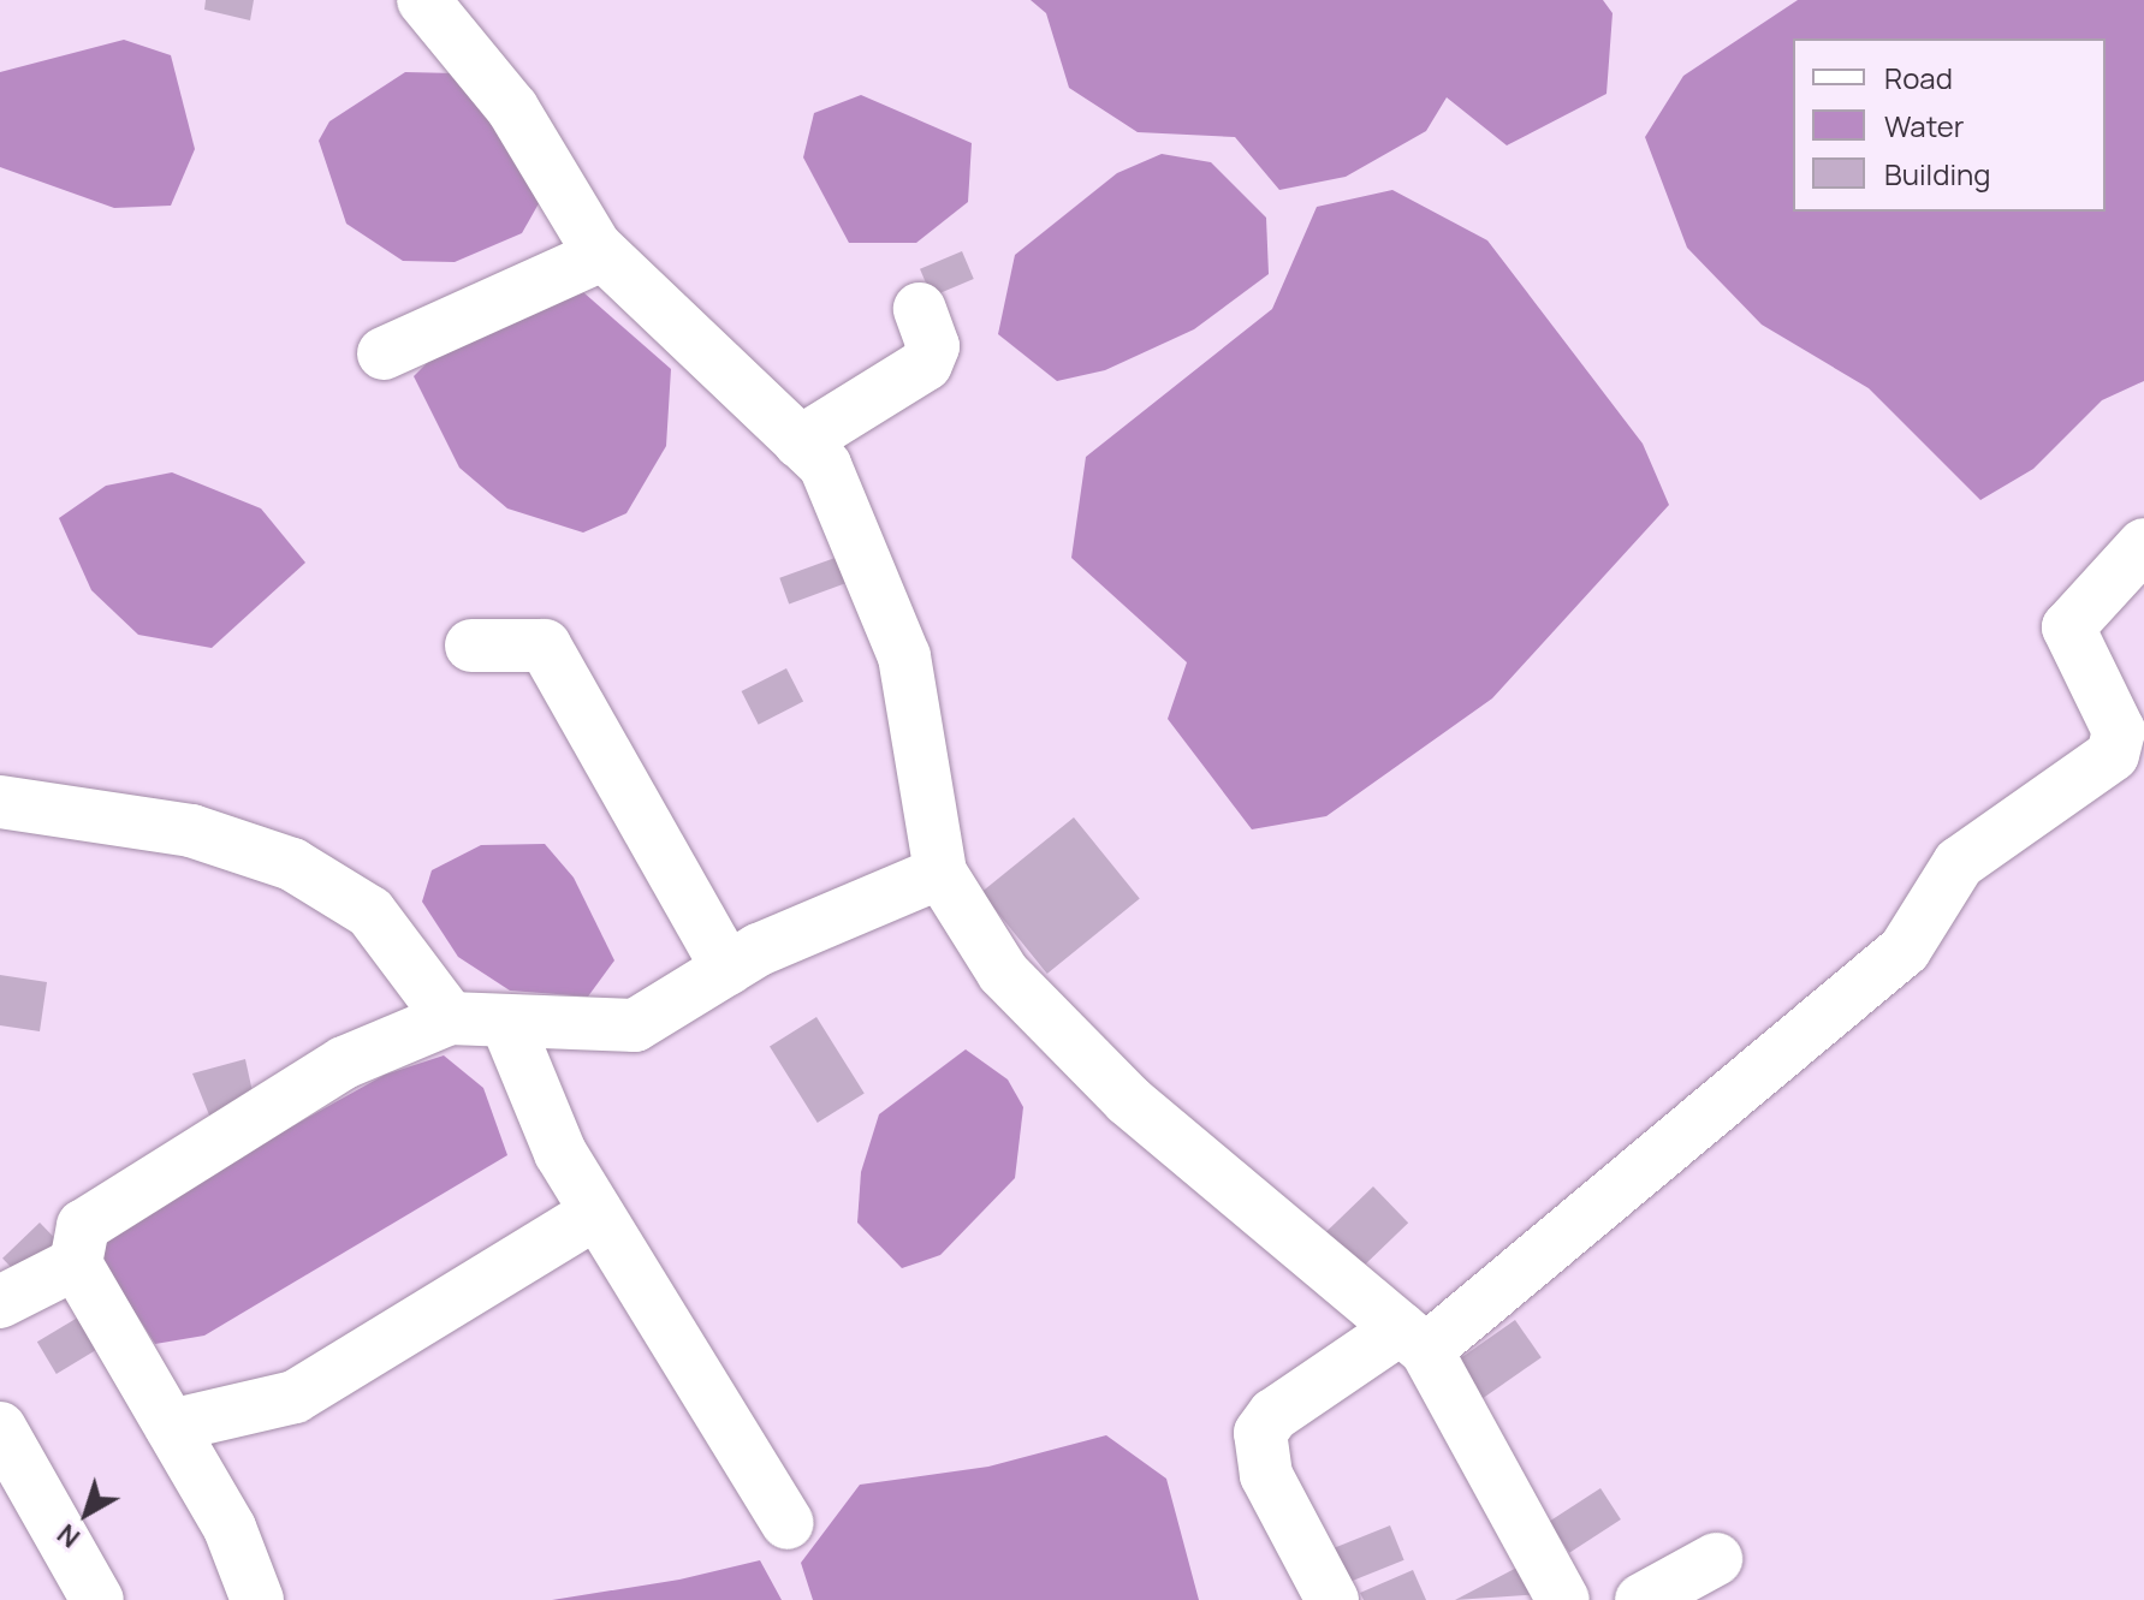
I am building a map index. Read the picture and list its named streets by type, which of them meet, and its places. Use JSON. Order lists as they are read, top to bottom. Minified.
{"legend":["Road","Water","Building"],"north":"bottom left"}
